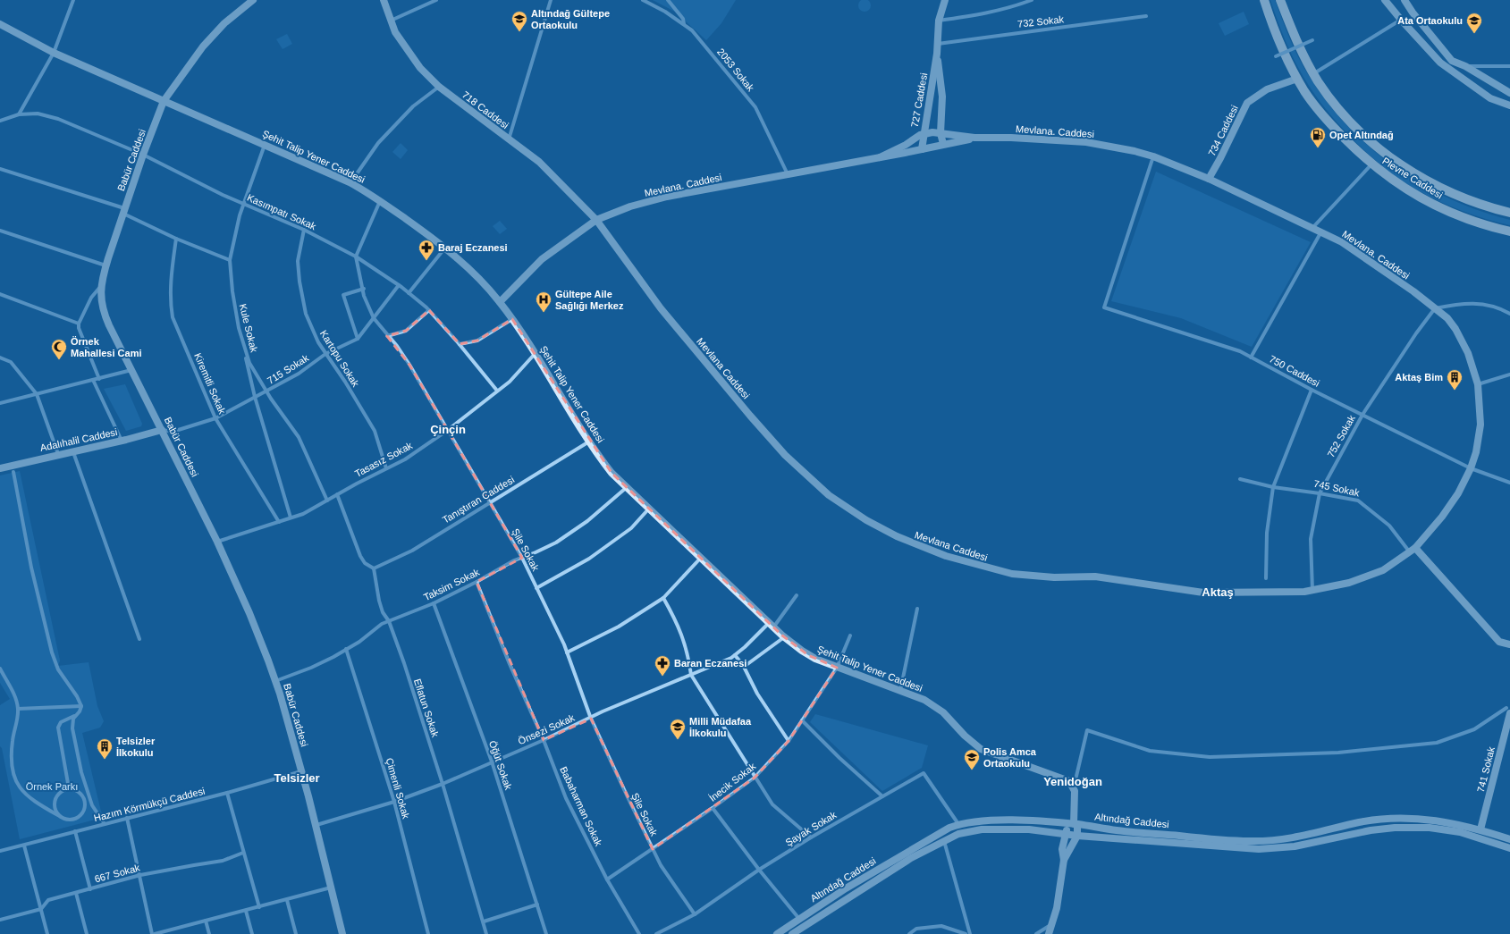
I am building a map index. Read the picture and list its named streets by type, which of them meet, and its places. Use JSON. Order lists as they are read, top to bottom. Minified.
{"streets":{"main road":["Plevne Caddesi"],"street":["732 Sokak","2053 Sokak","727 Caddesi","718 Caddesi","734 Caddesi","Mevlana. Caddesi","Şehit Talip Yener Caddesi","Babür Caddesi","Kasımpatı Sokak","Kule Sokak","Kartopu Sokak","Mevlana Caddesi","715 Sokak","750 Caddesi","Kiremitli Sokak","752 Sokak","Adalıhalil Caddesi","Tasasız Sokak","745 Sokak","Tanıştıran Caddesi","Şile Sokak","Taksim Sokak","Eflatun Sokak","Önsezi Sokak","Öğüt Sokak","741 Sokak","İnecik Sokak","Çimenli Sokak","Hazım Körmükçü Caddesi","Babaharman Sokak","Altındağ Caddesi","Şayak Sokak","667 Sokak"]},"crossings":[["732 Sokak","727 Caddesi"],["2053 Sokak","Mevlana. Caddesi"],["727 Caddesi","Mevlana. Caddesi"],["718 Caddesi","Mevlana. Caddesi"],["718 Caddesi","Mevlana Caddesi"],["734 Caddesi","Mevlana. Caddesi"],["734 Caddesi","Plevne Caddesi"],["Mevlana. Caddesi","Şehit Talip Yener Caddesi"],["Mevlana. Caddesi","Mevlana Caddesi"],["Mevlana. Caddesi","750 Caddesi"],["Mevlana. Caddesi","752 Sokak"],["Mevlana. Caddesi","745 Sokak"],["Şehit Talip Yener Caddesi","Babür Caddesi"],["Şehit Talip Yener Caddesi","Kule Sokak"],["Şehit Talip Yener Caddesi","Tasasız Sokak"],["Şehit Talip Yener Caddesi","Tanıştıran Caddesi"],["Şehit Talip Yener Caddesi","Taksim Sokak"],["Şehit Talip Yener Caddesi","Önsezi Sokak"],["Şehit Talip Yener Caddesi","İnecik Sokak"],["Babür Caddesi","Kasımpatı Sokak"],["Babür Caddesi","715 Sokak"],["Babür Caddesi","Adalıhalil Caddesi"],["Babür Caddesi","Tasasız Sokak"],["Babür Caddesi","Taksim Sokak"],["Babür Caddesi","Önsezi Sokak"],["Babür Caddesi","Hazım Körmükçü Caddesi"],["Kasımpatı Sokak","Kule Sokak"],["Kasımpatı Sokak","Kartopu Sokak"],["Kasımpatı Sokak","715 Sokak"],["Kasımpatı Sokak","Tasasız Sokak"],["Kasımpatı Sokak","Şile Sokak"],["Kule Sokak","715 Sokak"],["Kule Sokak","Tasasız Sokak"],["Kartopu Sokak","715 Sokak"],["Kartopu Sokak","Tasasız Sokak"],["Mevlana Caddesi","752 Sokak"],["Mevlana Caddesi","745 Sokak"],["715 Sokak","Kiremitli Sokak"],["715 Sokak","Adalıhalil Caddesi"],["715 Sokak","Şile Sokak"],["750 Caddesi","752 Sokak"],["Kiremitli Sokak","Tasasız Sokak"],["752 Sokak","745 Sokak"],["Tasasız Sokak","Şile Sokak"],["Tanıştıran Caddesi","Şile Sokak"],["Tanıştıran Caddesi","Eflatun Sokak"],["Şile Sokak","Taksim Sokak"],["Şile Sokak","Önsezi Sokak"],["Şile Sokak","İnecik Sokak"],["Şile Sokak","Şayak Sokak"],["Taksim Sokak","Eflatun Sokak"],["Taksim Sokak","Öğüt Sokak"],["Taksim Sokak","Çimenli Sokak"],["Taksim Sokak","Babaharman Sokak"],["Eflatun Sokak","Önsezi Sokak"],["Önsezi Sokak","Öğüt Sokak"],["Önsezi Sokak","Çimenli Sokak"],["Önsezi Sokak","Babaharman Sokak"],["741 Sokak","Altındağ Caddesi"],["İnecik Sokak","Babaharman Sokak"],["Altındağ Caddesi","Şayak Sokak"]],"districts":["Çinçin","Aktaş","Telsizler","Yenidoğan"],"parks":["Örnek Parkı"],"places":{"school or university":["Altındağ Gültepe Ortaokulu","Ata Ortaokulu","Milli Müdafaa İlkokulu","Polis Amca Ortaokulu"],"fuel station":["Opet Altındağ"],"pharmacy":["Baraj Eczanesi","Baran Eczanesi"],"hospital":["Gültepe Aile Sağlığı Merkez"],"mosque":["Örnek Mahallesi Cami"],"building":["Aktaş Bim","Telsizler İlkokulu"]}}
